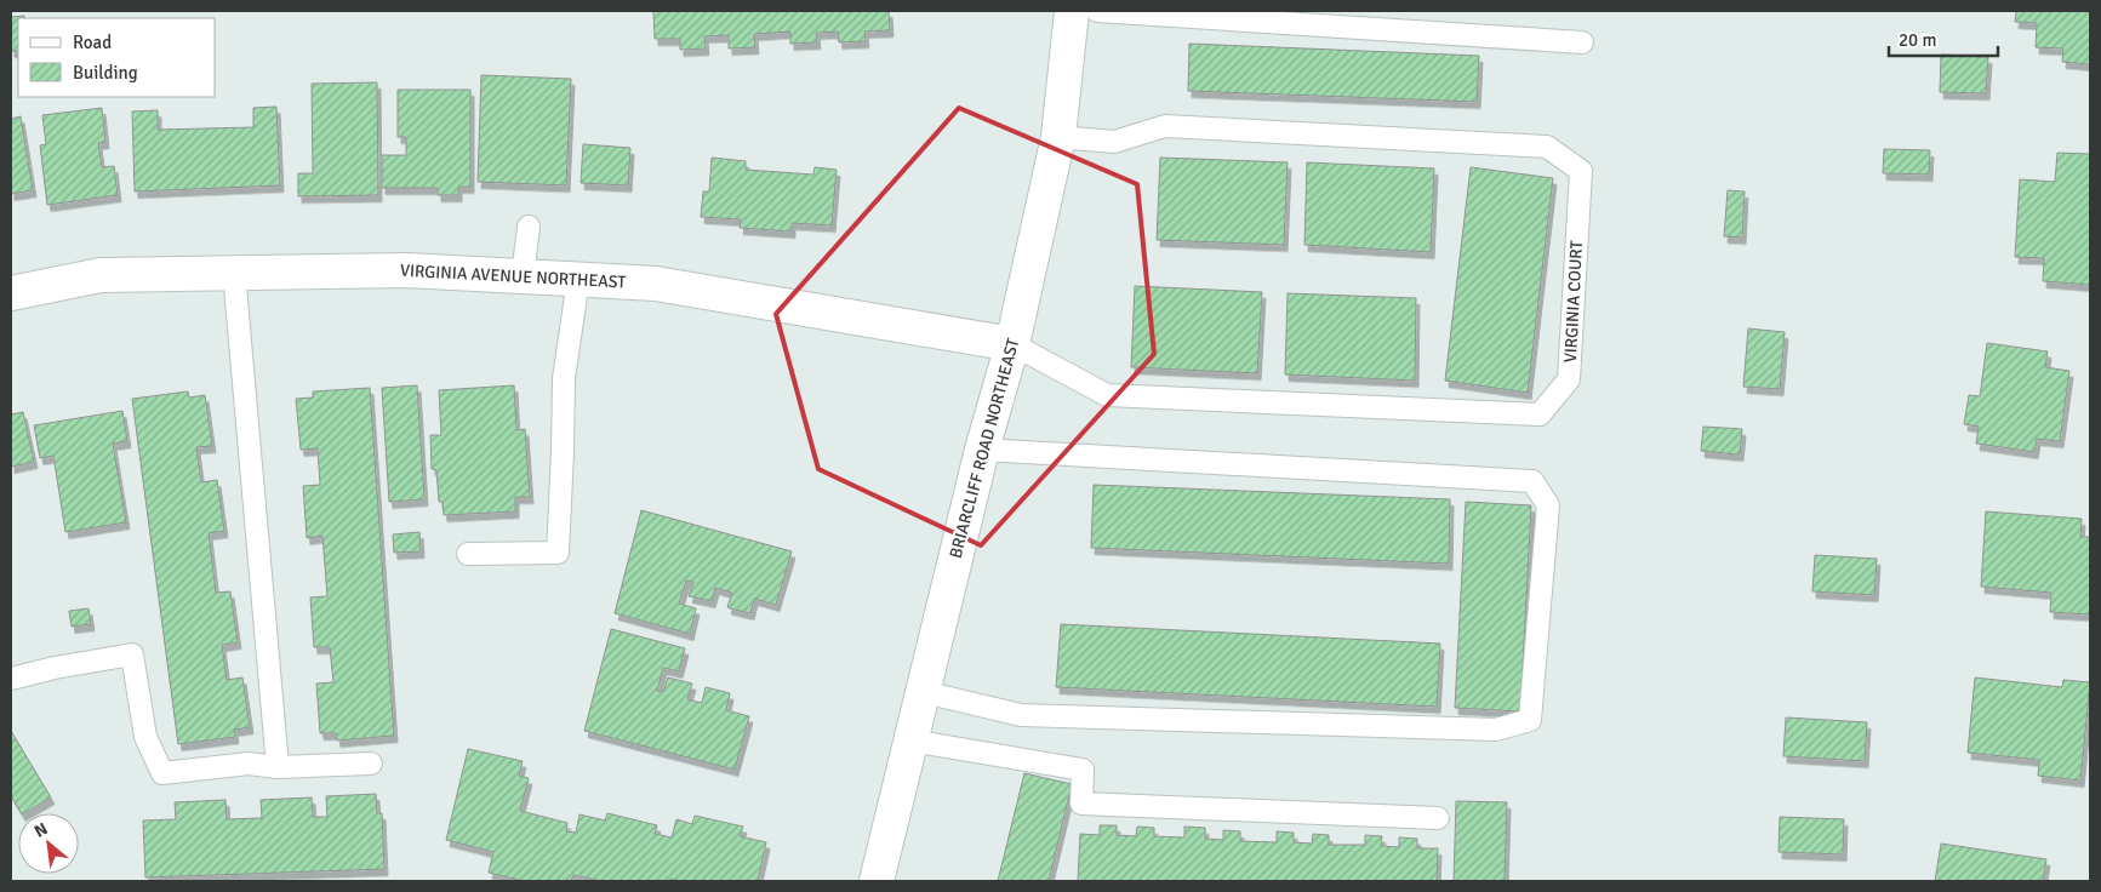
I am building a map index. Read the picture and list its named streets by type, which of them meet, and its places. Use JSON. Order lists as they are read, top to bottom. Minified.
{"streets":{"street":["VIRGINIA AVENUE NORTHEAST","BRIARCLIFF ROAD NORTHEAST"],"lane":["VIRGINIA COURT"]},"crossings":[["VIRGINIA AVENUE NORTHEAST","VIRGINIA COURT"],["VIRGINIA AVENUE NORTHEAST","BRIARCLIFF ROAD NORTHEAST"],["VIRGINIA COURT","BRIARCLIFF ROAD NORTHEAST"]],"legend":["Road","Building"],"scale_bar":"20 m","north":"top left"}
